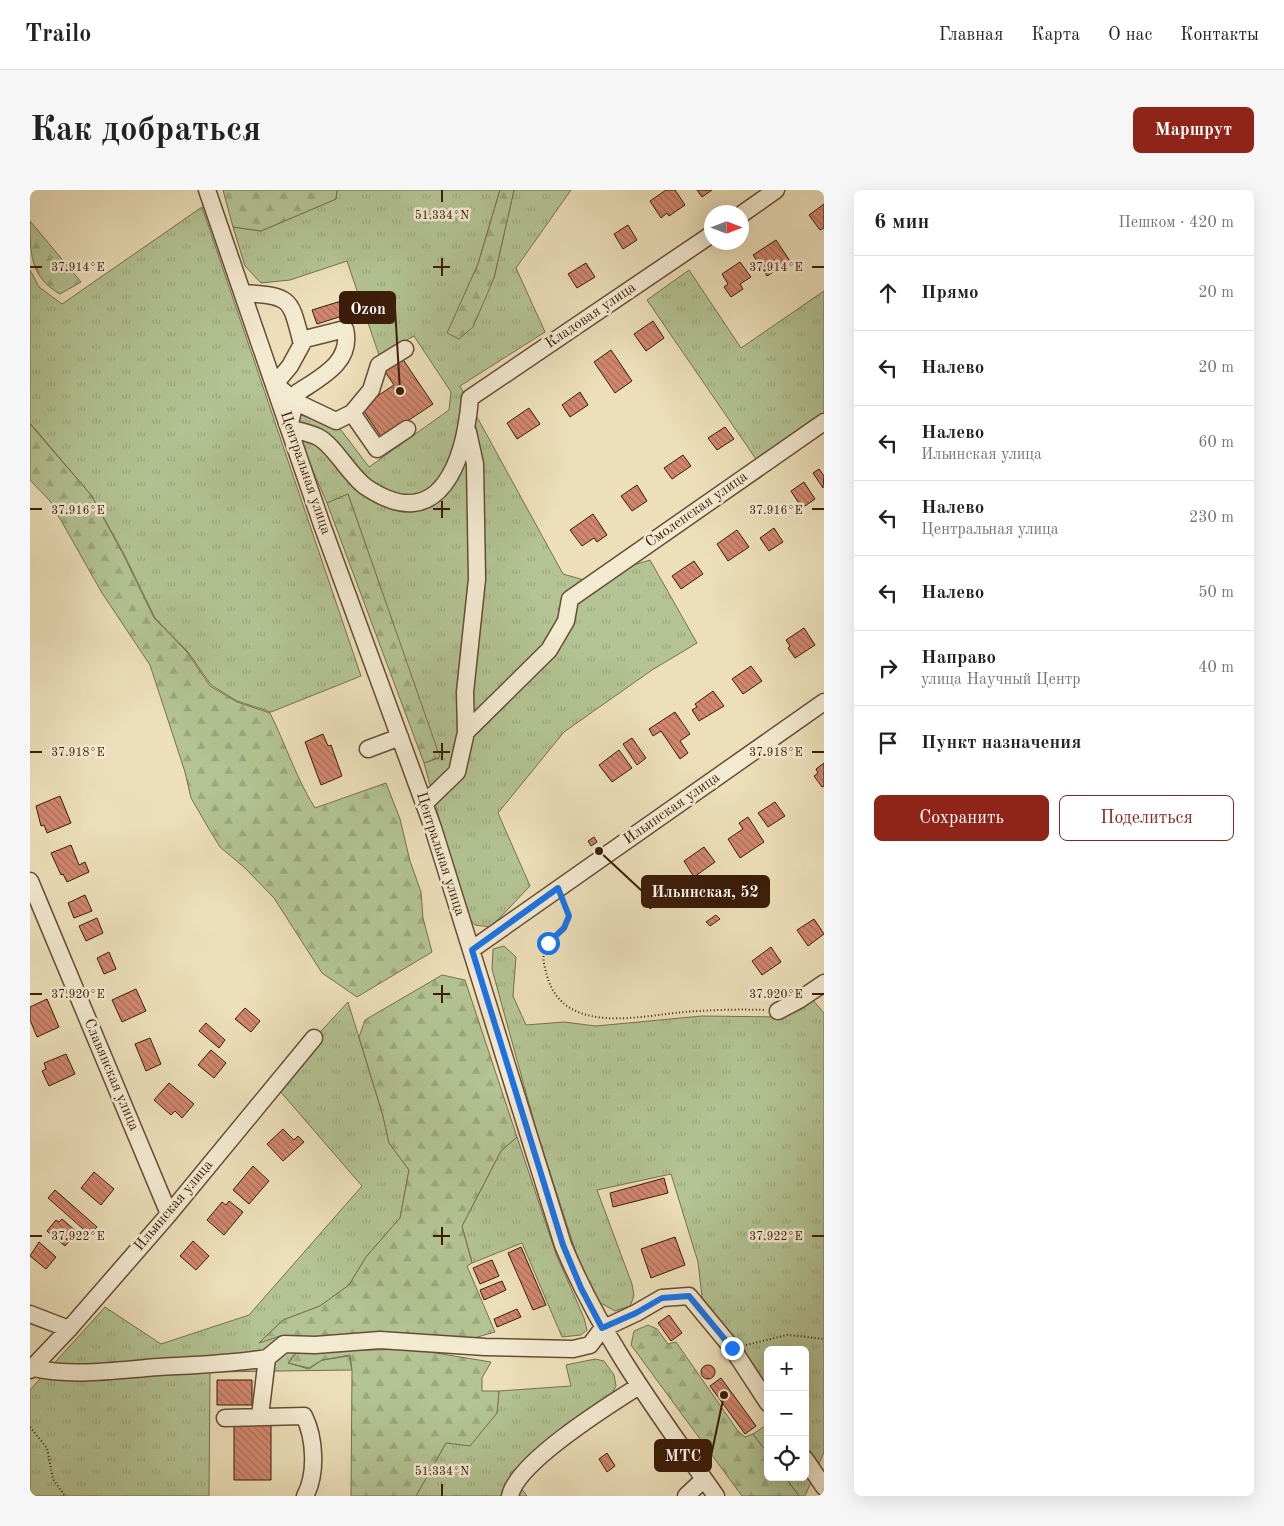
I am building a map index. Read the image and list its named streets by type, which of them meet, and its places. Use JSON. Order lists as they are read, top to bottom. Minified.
{"streets":{"street":["Кладовая улица","Центральная улица","Смоленская улица","Ильинская улица","Славянская улица"]},"crossings":[["Центральная улица","Ильинская улица"],["Ильинская улица","Славянская улица"]],"places":["Ozon","Ильинская, 52","МТС"],"north":"right","page":{"header":"Trailo","nav":["Главная","Карта","О нас","Контакты"],"buttons":["Маршрут",["Сохранить","Поделиться"]],"title":"Как добраться","heading":["6 мин","Пешком · 420 m"],"list":[["Прямо","20 m"],["Налево","20 m"],["Налево","Ильинская улица","60 m"],["Налево","Центральная улица","230 m"],["Налево","50 m"],["Направо","улица Научный Центр","40 m"],"Пункт назначения"],"map_buttons":["+","−"]},"coordinates":["51.334°N","37.914°E","37.916°E","37.918°E","37.920°E","37.922°E"]}
